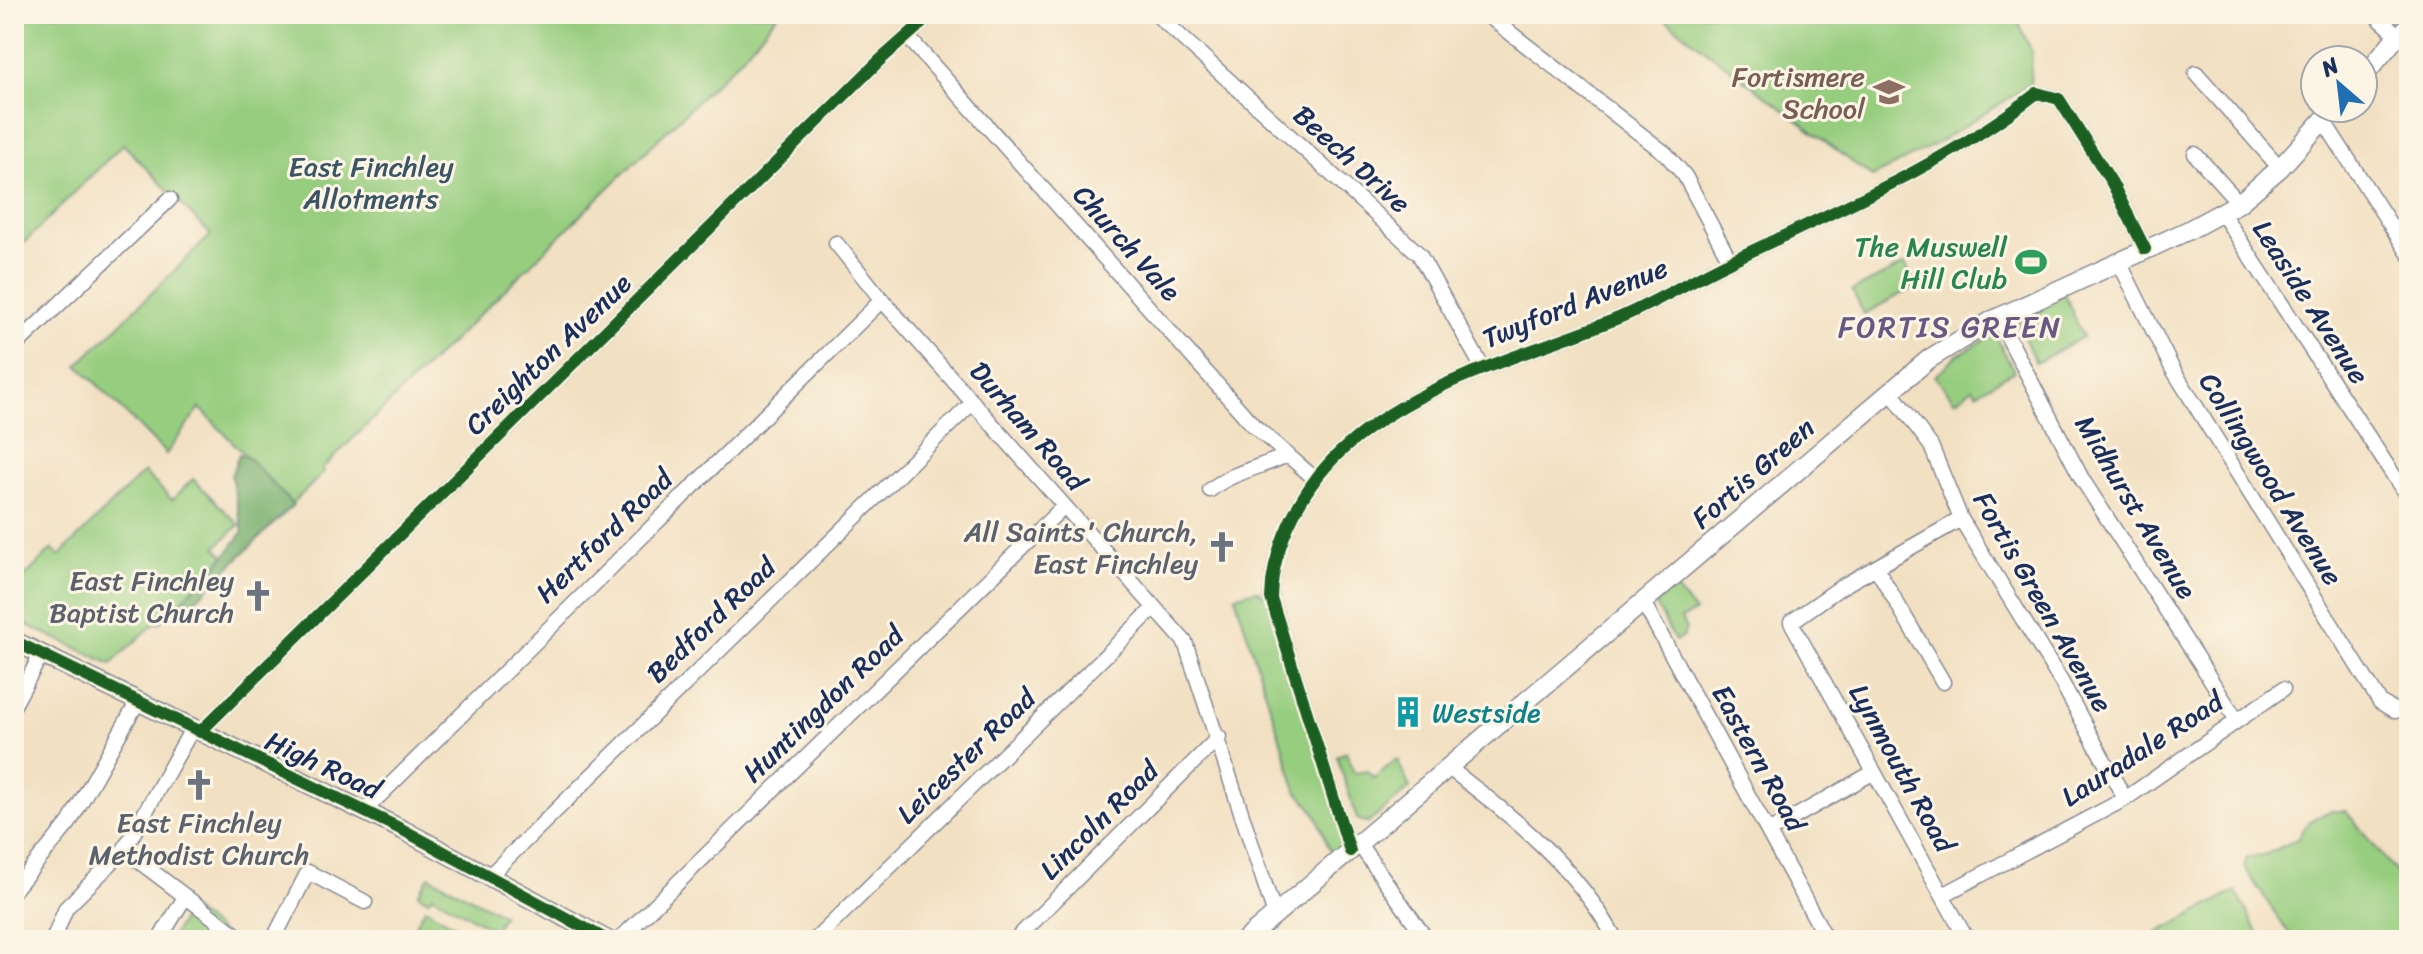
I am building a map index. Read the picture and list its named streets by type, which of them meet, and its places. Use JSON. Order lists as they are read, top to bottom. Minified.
{"streets":{"main road":["Fortis Green","High Road"],"street":["Beech Drive","Church Vale","Leaside Avenue","Twyford Avenue","Creighton Avenue","Durham Road","Collingwood Avenue","Midhurst Avenue","Hertford Road","Fortis Green Avenue","Bedford Road","Huntingdon Road","Lauradale Road","Leicester Road","Eastern Road","Lynmouth Road","Lincoln Road"]},"crossings":[["Beech Drive","Twyford Avenue"],["Church Vale","Twyford Avenue"],["Church Vale","Creighton Avenue"],["Leaside Avenue","Fortis Green"],["Twyford Avenue","Fortis Green"],["Creighton Avenue","High Road"],["Durham Road","Fortis Green"],["Durham Road","Hertford Road"],["Durham Road","Bedford Road"],["Durham Road","Huntingdon Road"],["Durham Road","Leicester Road"],["Durham Road","Lincoln Road"],["Fortis Green","Collingwood Avenue"],["Fortis Green","Midhurst Avenue"],["Fortis Green","Fortis Green Avenue"],["Fortis Green","Eastern Road"],["Midhurst Avenue","Lauradale Road"],["Hertford Road","High Road"],["Fortis Green Avenue","Lauradale Road"],["Bedford Road","High Road"],["Lauradale Road","Lynmouth Road"]],"districts":["FORTIS GREEN"],"parks":["East Finchley Allotments"],"places":{"school or university":["Fortismere School"],"sports":["The Muswell Hill Club"],"church":["All Saints' Church, East Finchley","East Finchley Baptist Church","East Finchley Methodist Church"],"building":["Westside"]},"north":"top left"}
